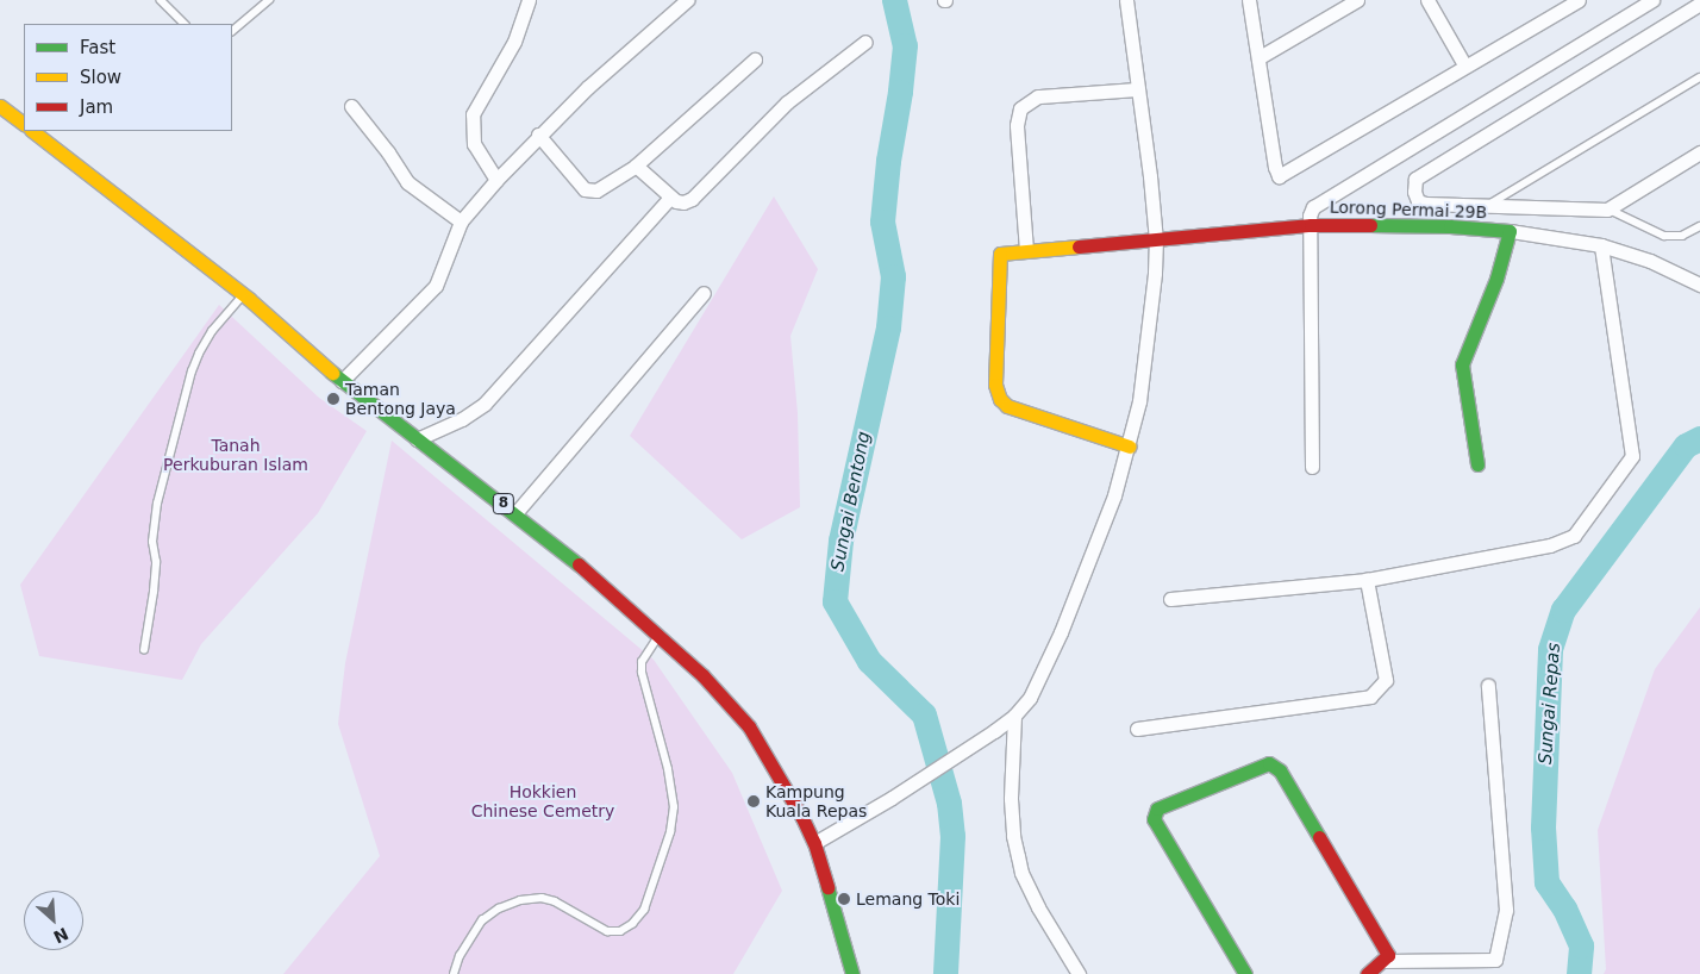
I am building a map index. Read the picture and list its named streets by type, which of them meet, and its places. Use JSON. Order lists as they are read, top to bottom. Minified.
{"streets":{"street":["Lorong Permai 29B","8"]},"water":["Sungai Bentong","Sungai Repas"],"parks":["Tanah Perkuburan Islam","Hokkien Chinese Cemetry"],"places":["Taman Bentong Jaya","Kampung Kuala Repas","Lemang Toki"],"legend":["Fast","Slow","Jam"],"north":"bottom right"}
